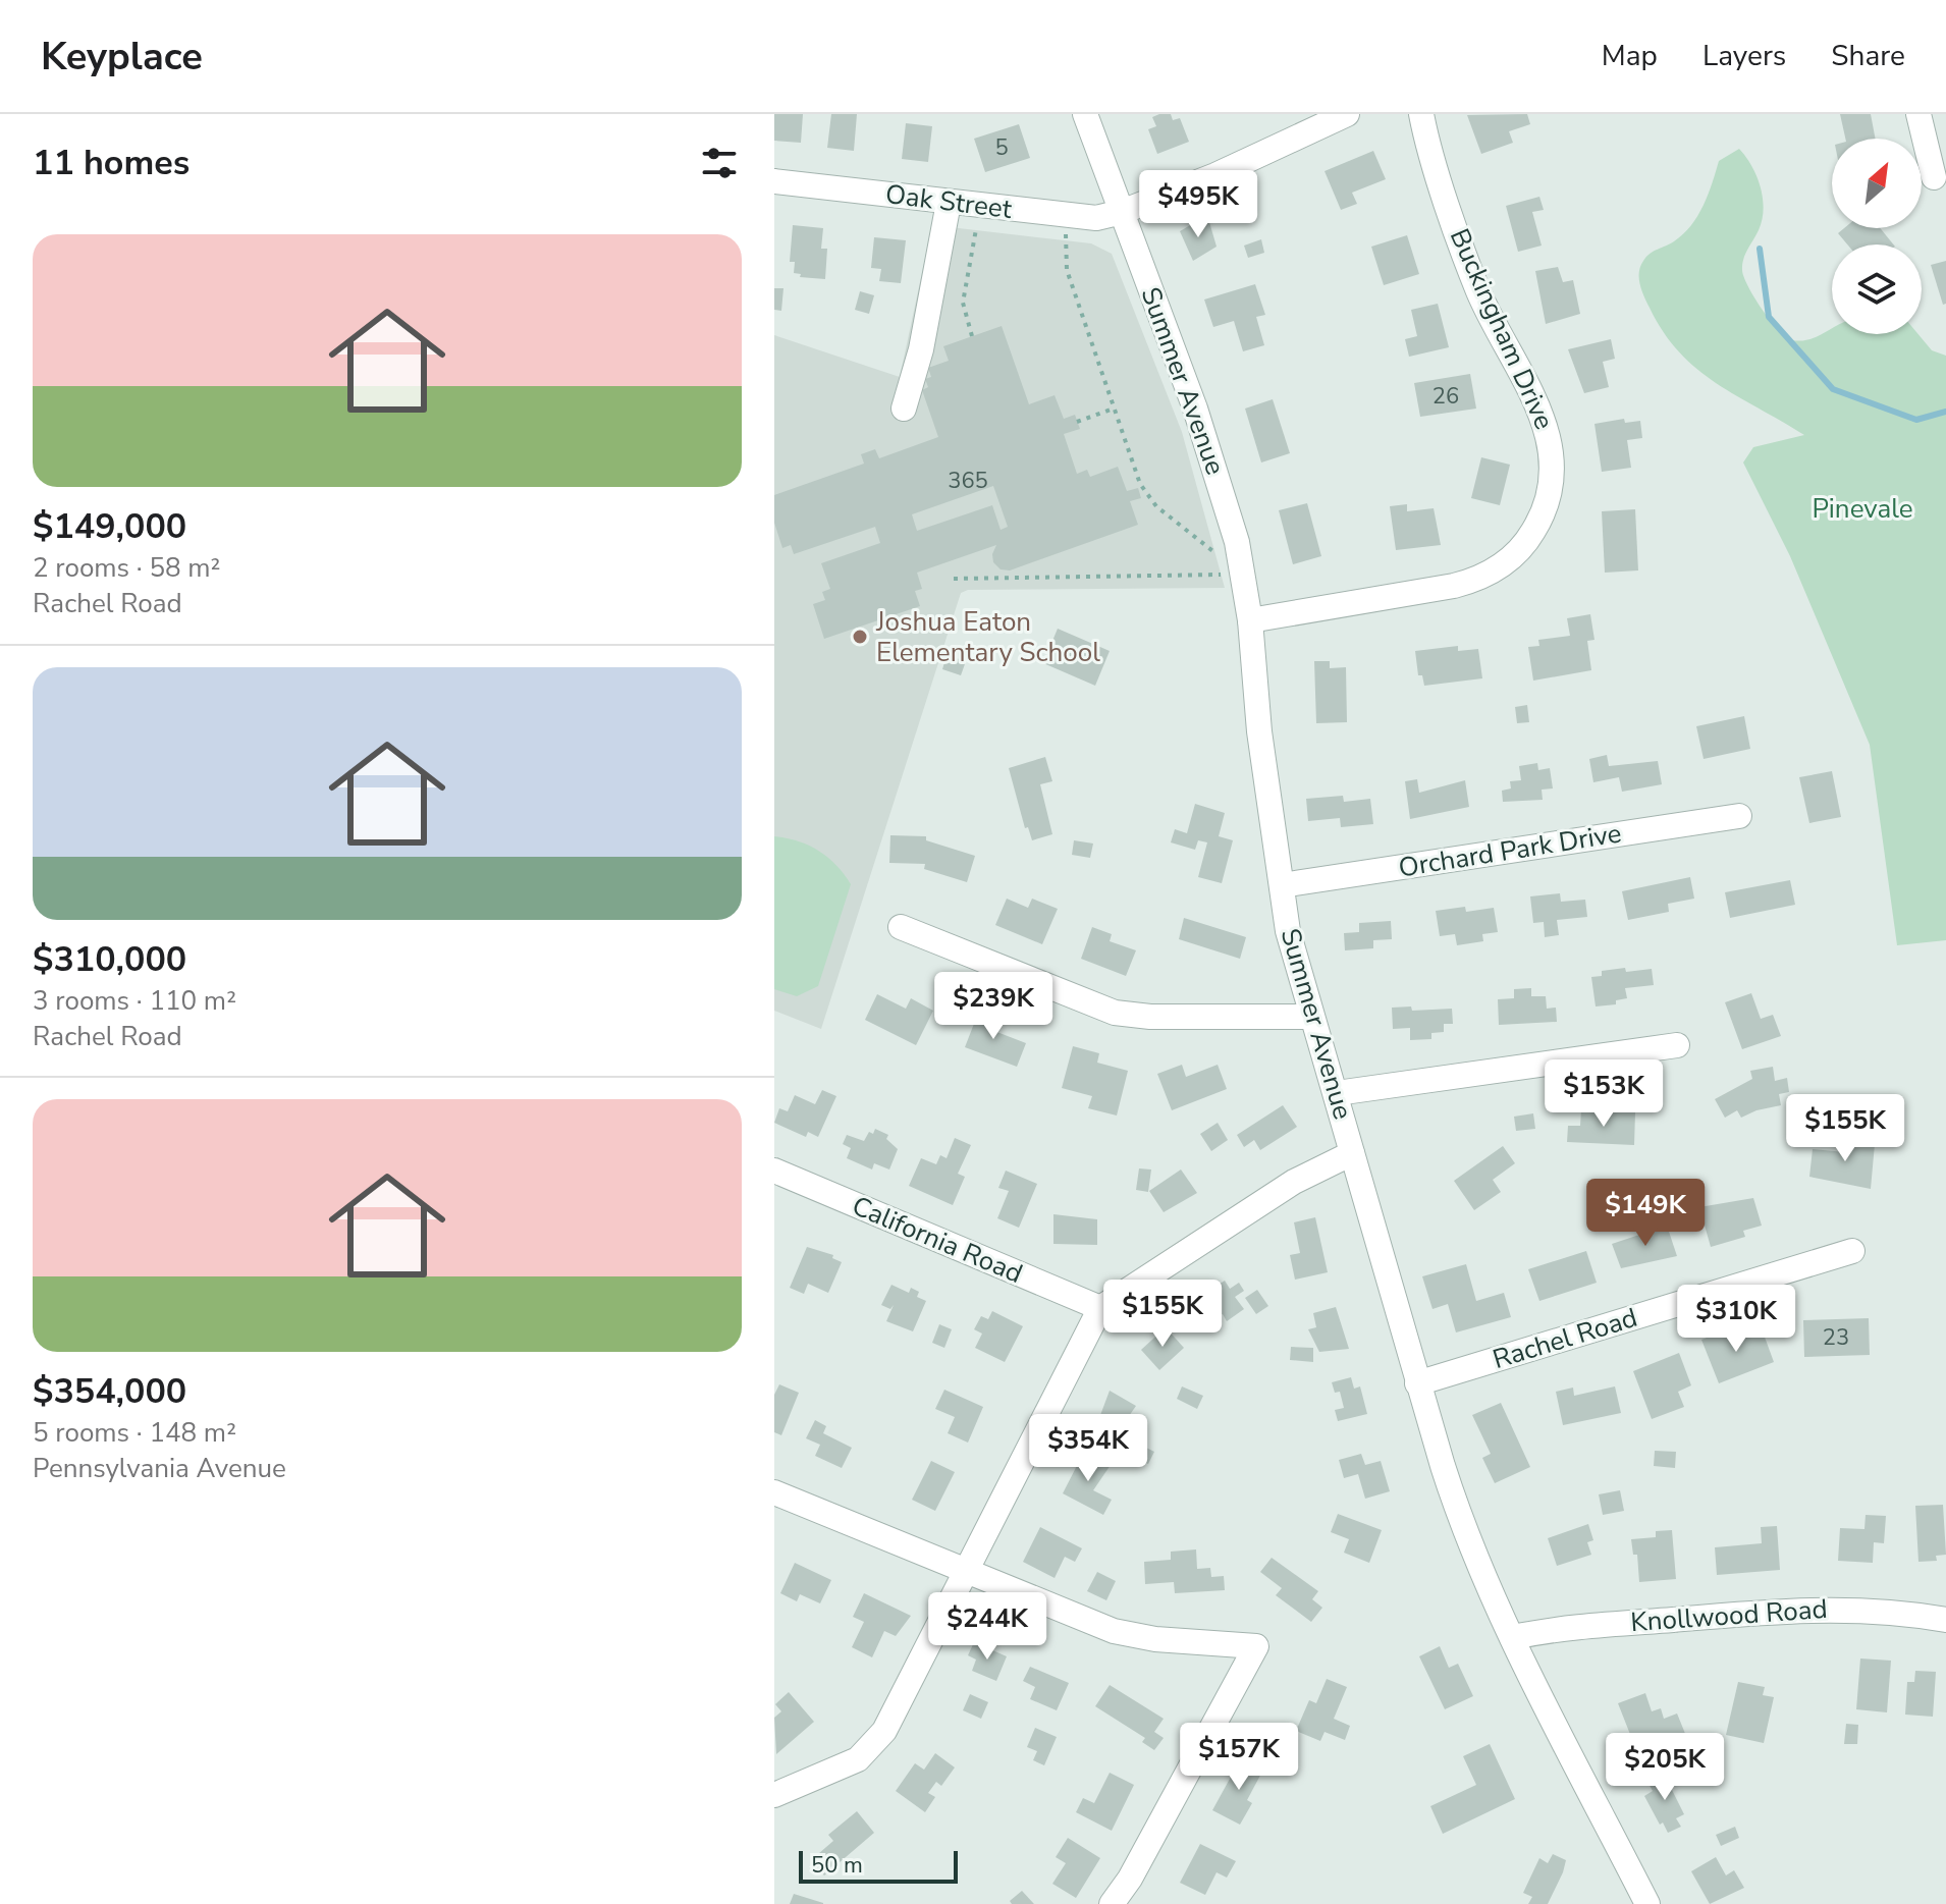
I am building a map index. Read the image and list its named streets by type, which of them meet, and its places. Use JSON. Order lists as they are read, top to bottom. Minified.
{"streets":{"street":["Oak Street","Buckingham Drive","Summer Avenue","Orchard Park Drive","California Road","Rachel Road","Knollwood Road"]},"crossings":[["Oak Street","Summer Avenue"],["Buckingham Drive","Summer Avenue"],["Summer Avenue","Orchard Park Drive"],["Summer Avenue","Rachel Road"],["Summer Avenue","Knollwood Road"]],"parks":["Pinevale"],"places":["Joshua Eaton Elementary School"],"house_numbers":["5","26","365","23"],"scale_bar":"50 m","north":"top right","page":{"header":"Keyplace","nav":["Map","Layers","Share"],"heading":"11 homes","price":["$495K","$239K","$153K","$155K","$149K","$155K","$310K","$354K","$244K","$157K","$205K"],"list":[{"name":"$149,000","note":"2 rooms · 58 m² · Rachel Road"},{"name":"$310,000","note":"3 rooms · 110 m² · Rachel Road"},{"name":"$354,000","note":"5 rooms · 148 m² · Pennsylvania Avenue"}],"scale":"50 m"}}
